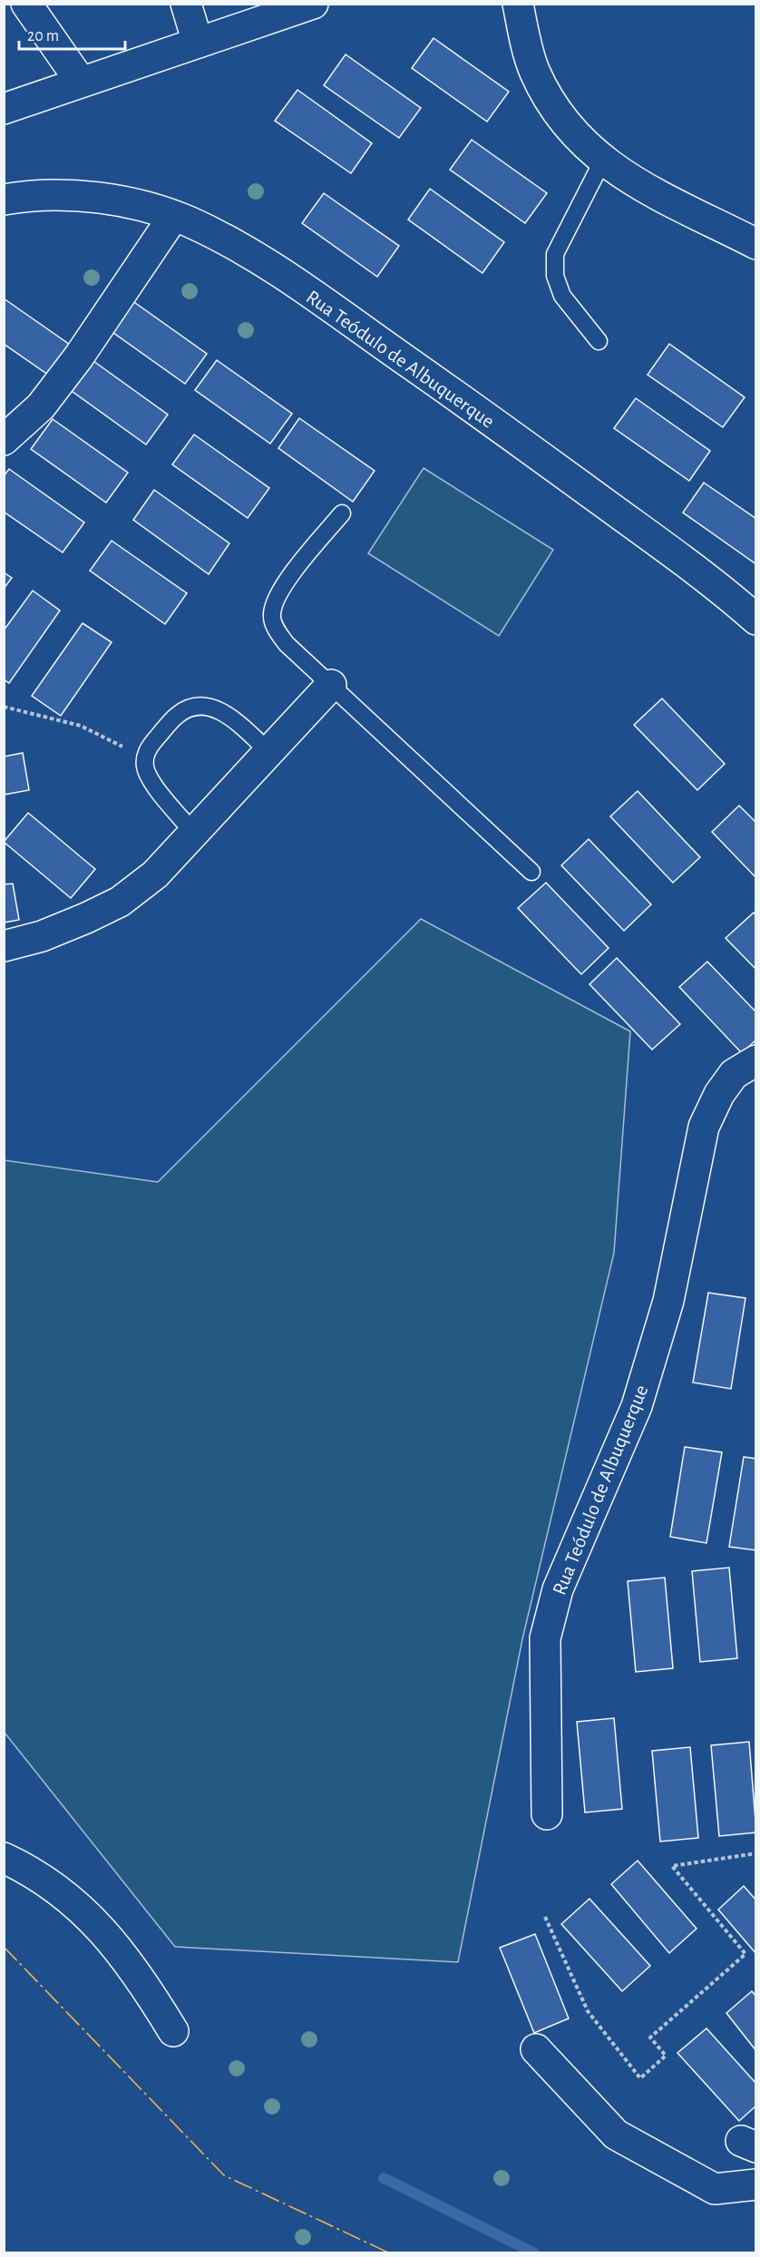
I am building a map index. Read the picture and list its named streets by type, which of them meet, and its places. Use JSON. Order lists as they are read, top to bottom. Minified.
{"streets":{"street":["Rua Teódulo de Albuquerque"]},"scale_bar":"20 m"}
